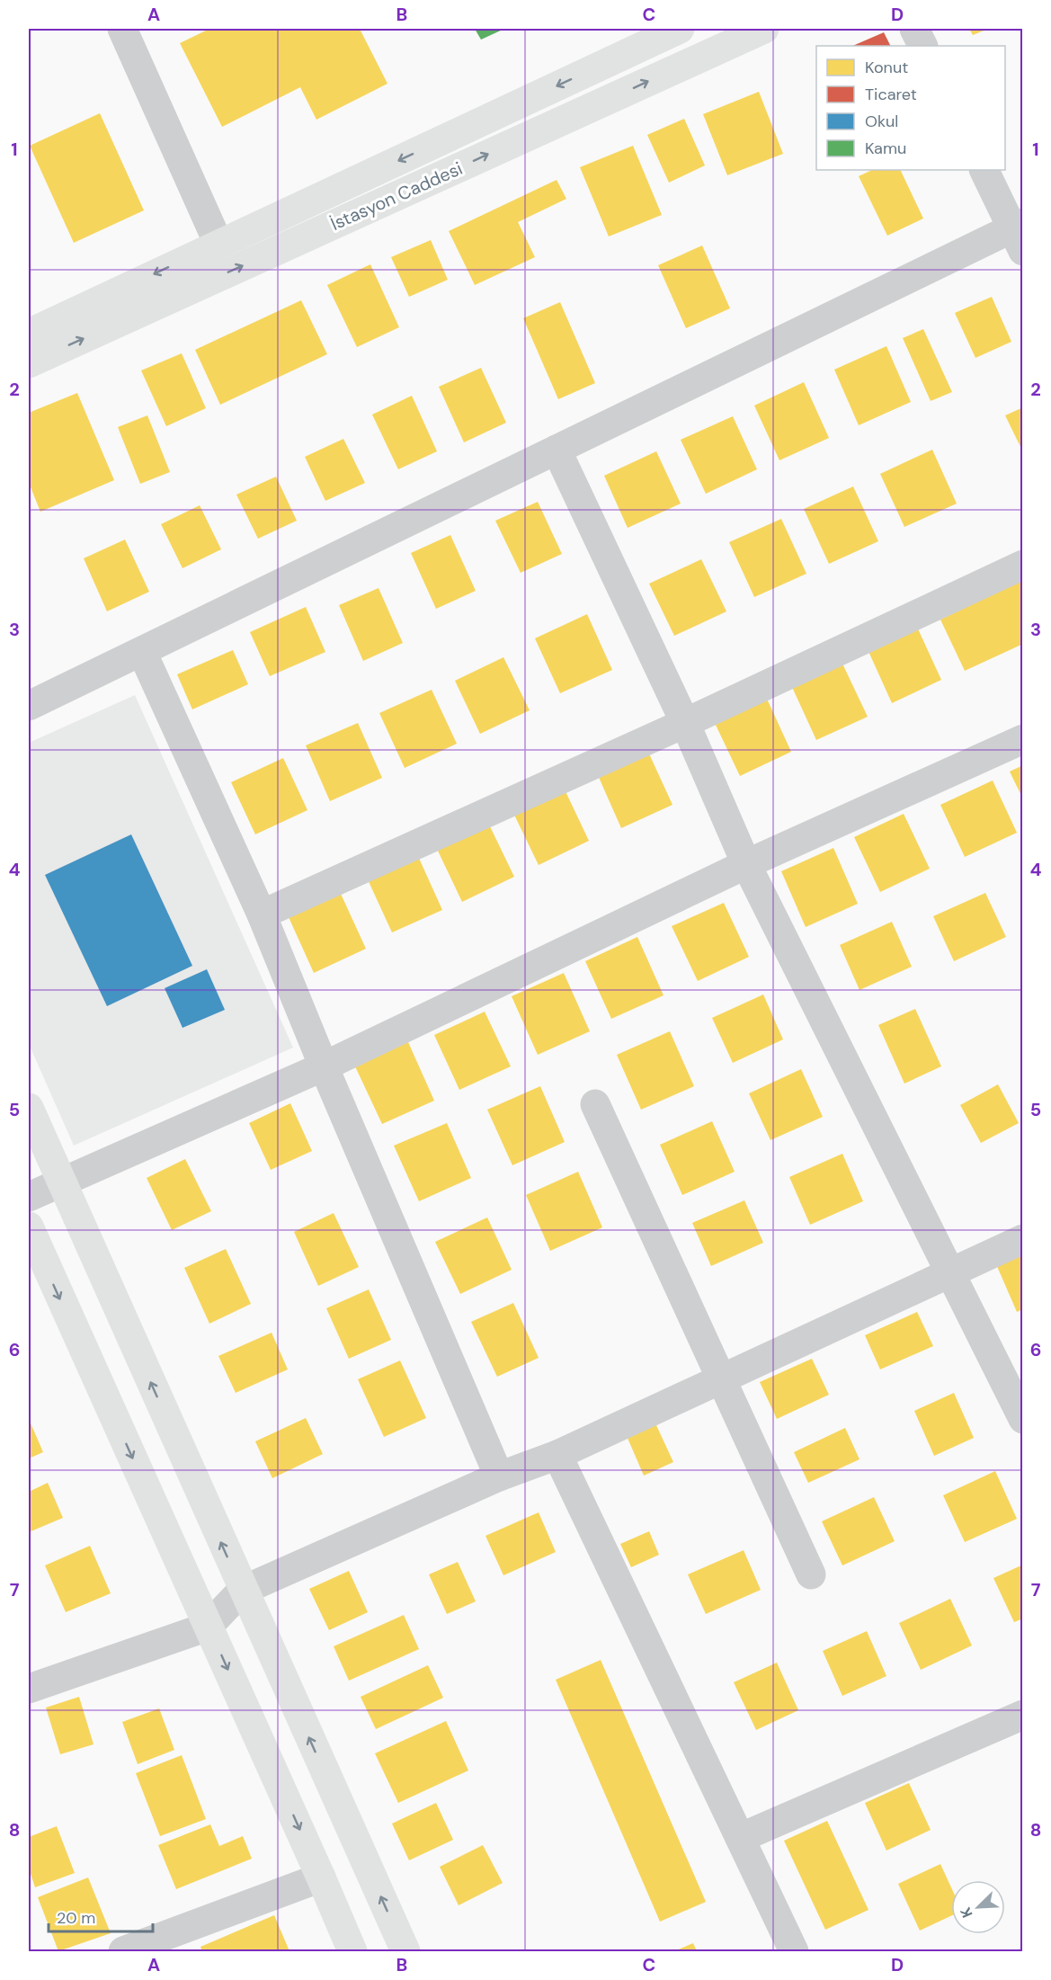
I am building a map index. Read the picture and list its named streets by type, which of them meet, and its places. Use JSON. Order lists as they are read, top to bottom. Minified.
{"streets":{"main road":["İstasyon Caddesi"]},"legend":["Konut","Ticaret","Okul","Kamu"],"scale_bar":"20 m","north":"bottom left","grid":{"columns":["A","B","C","D"],"rows":["1","2","3","4","5","6","7","8"]}}
